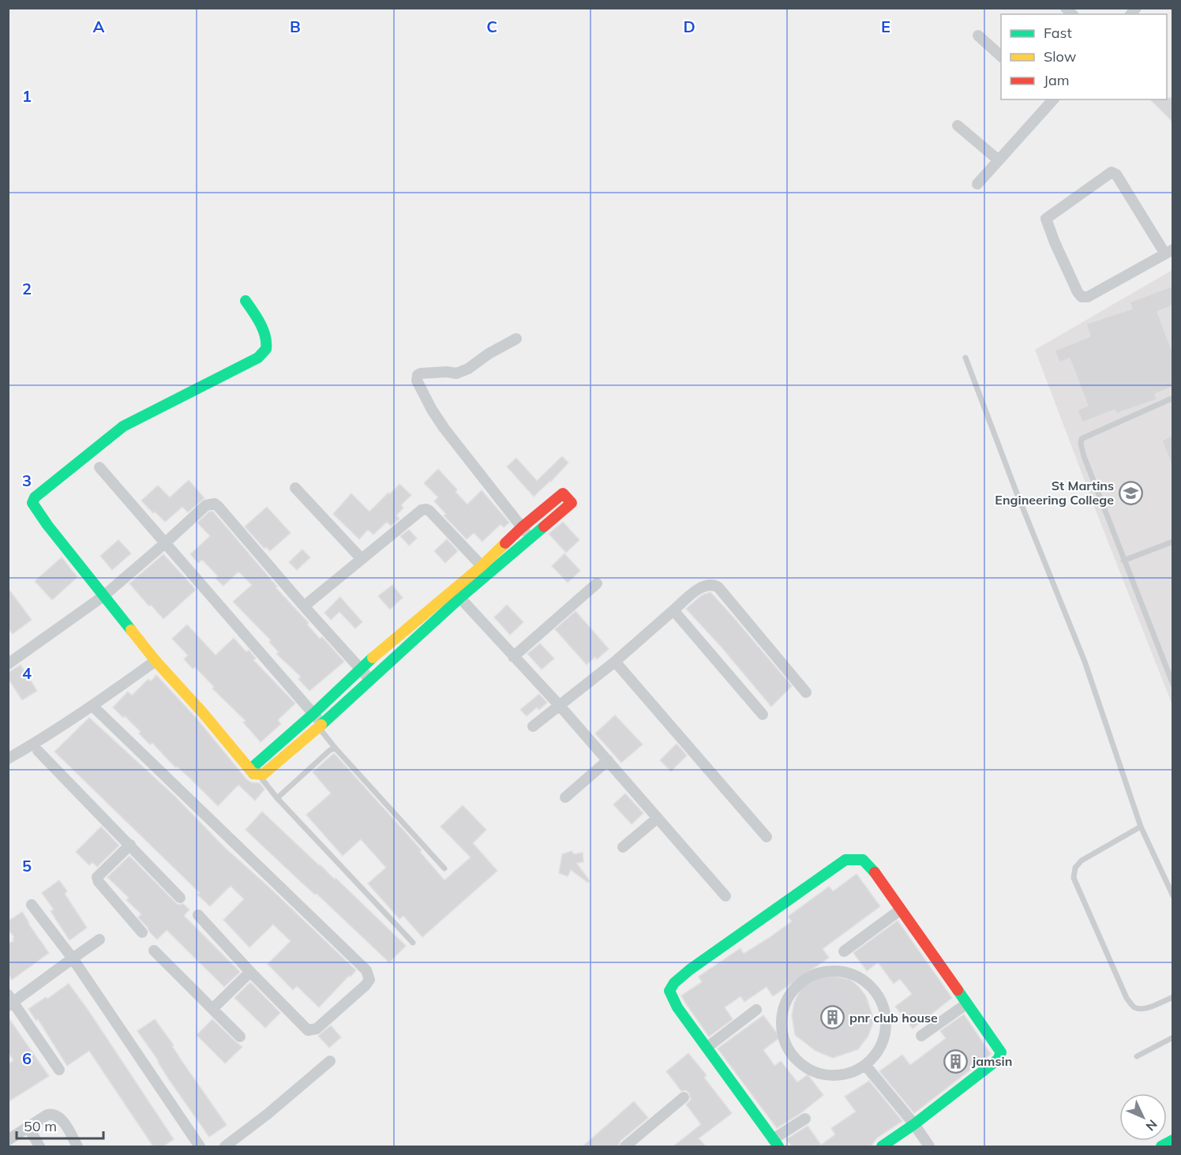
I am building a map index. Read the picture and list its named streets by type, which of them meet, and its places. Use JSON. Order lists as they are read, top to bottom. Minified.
{"places":{"school or university":["St Martins Engineering College"],"building":["pnr club house","jamsin"]},"legend":["Fast","Slow","Jam"],"scale_bar":"50 m","north":"bottom right","grid":{"columns":["A","B","C","D","E"],"rows":["1","2","3","4","5","6"]}}
